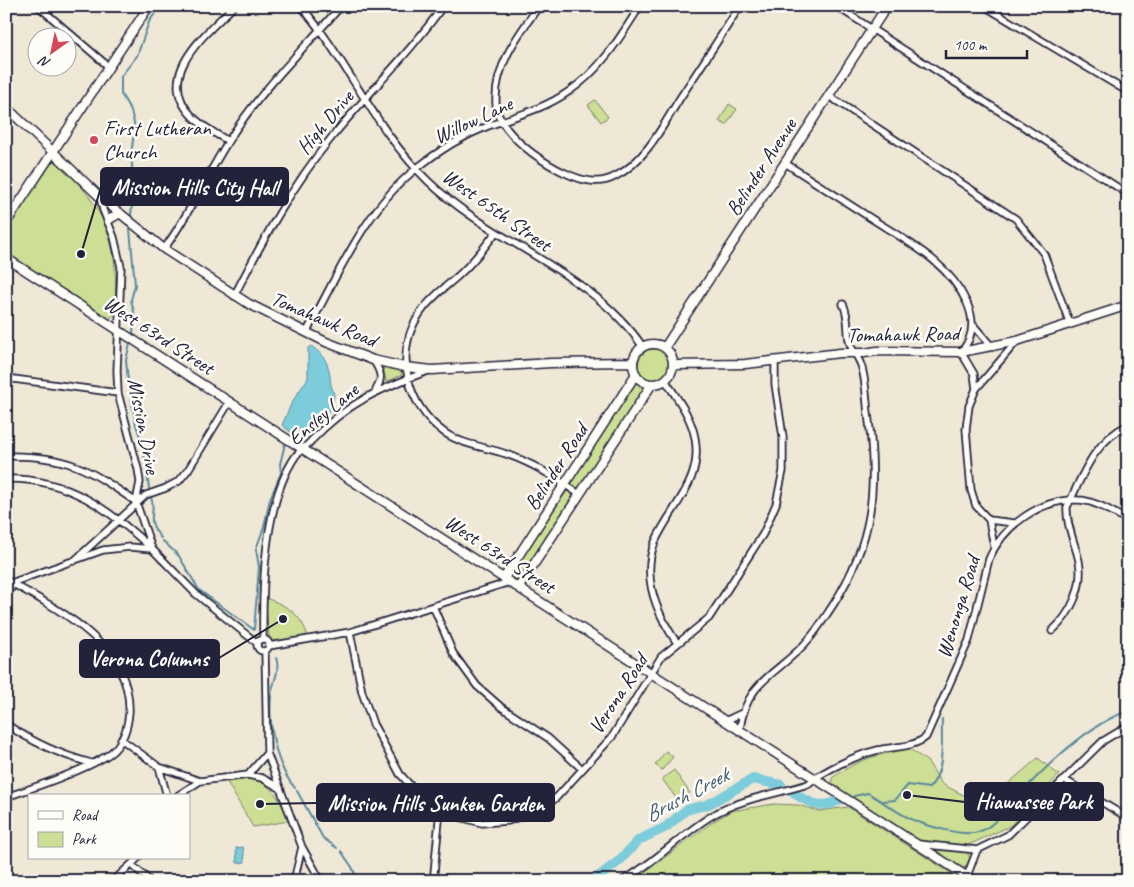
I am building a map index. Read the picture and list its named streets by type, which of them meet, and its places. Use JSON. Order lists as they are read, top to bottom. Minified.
{"streets":{"street":["Willow Lane","High Drive","Belinder Avenue","West 65th Street","Tomahawk Road","West 63rd Street","Ensley Lane","Mission Drive","Belinder Road","Wenonga Road","Verona Road"]},"crossings":[["Willow Lane","West 65th Street"],["Willow Lane","Tomahawk Road"],["High Drive","West 65th Street"],["High Drive","Tomahawk Road"],["Belinder Avenue","West 65th Street"],["Belinder Avenue","Tomahawk Road"],["Belinder Avenue","Belinder Road"],["West 65th Street","Tomahawk Road"],["West 65th Street","Belinder Road"],["Tomahawk Road","Ensley Lane"],["Tomahawk Road","Mission Drive"],["Tomahawk Road","Belinder Road"],["Tomahawk Road","Verona Road"],["West 63rd Street","Ensley Lane"],["West 63rd Street","Mission Drive"],["West 63rd Street","Belinder Road"],["West 63rd Street","Wenonga Road"],["West 63rd Street","Verona Road"]],"water":["Brush Creek"],"places":["First Lutheran Church","Mission Hills City Hall","Verona Columns","Hiawassee Park","Mission Hills Sunken Garden"],"legend":["Road","Park"],"scale_bar":"100 m","north":"bottom left"}
